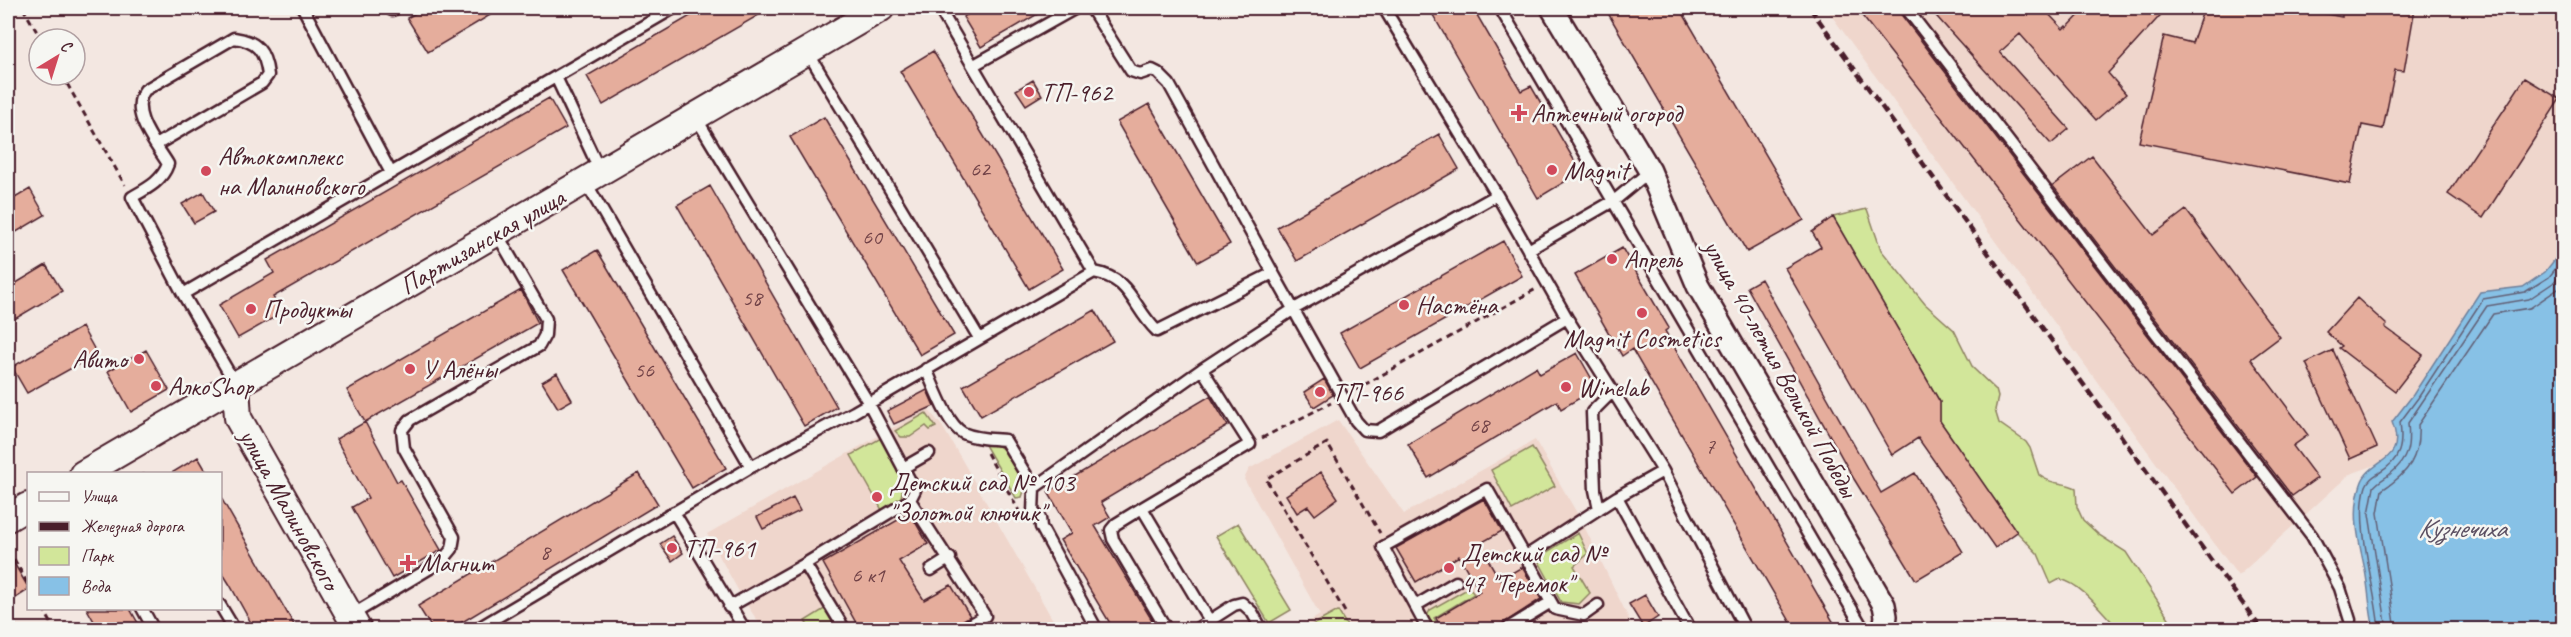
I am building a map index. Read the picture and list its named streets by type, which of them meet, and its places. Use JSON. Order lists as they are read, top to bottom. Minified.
{"streets":{"street":["Партизанская улица","улица 40-летия Великой Победы","улица Малиновского"]},"crossings":[["Партизанская улица","улица Малиновского"]],"water":["Кузнечиха"],"places":{"other":["ТП-962","Magnit","Автокомплекс на Малиновского","Апрель","Настёна","Продукты","Magnit Cosmetics","Авито","У Алёны","АлкоShop","Winelab","ТП-966","Детский сад № 103 \"Золотой ключик\"","ТП-961","Детский сад № 47 \"Теремок\""],"health":["Аптечный огород","Магнит"]},"house_numbers":["62","60","58","56","68","7","8","6 к1"],"legend":["Улица","Железная дорога","Парк","Вода"],"north":"top right"}
